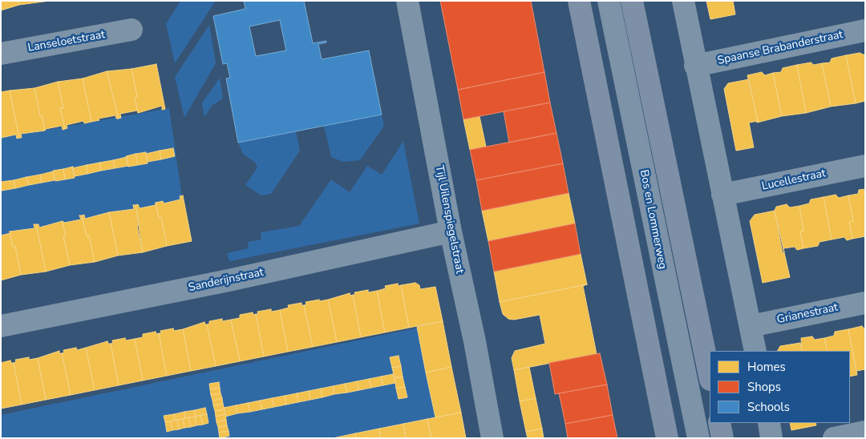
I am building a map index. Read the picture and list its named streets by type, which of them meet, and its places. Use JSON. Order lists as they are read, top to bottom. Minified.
{"streets":{"street":["Lanseloetstraat","Spaanse Brabanderstraat","Lucellestraat","Tijl Uilenspiegelstraat","Bos en Lommerweg","Sanderijnstraat","Grianestraat"]},"crossings":[["Tijl Uilenspiegelstraat","Sanderijnstraat"]],"legend":["Homes","Shops","Schools"]}
